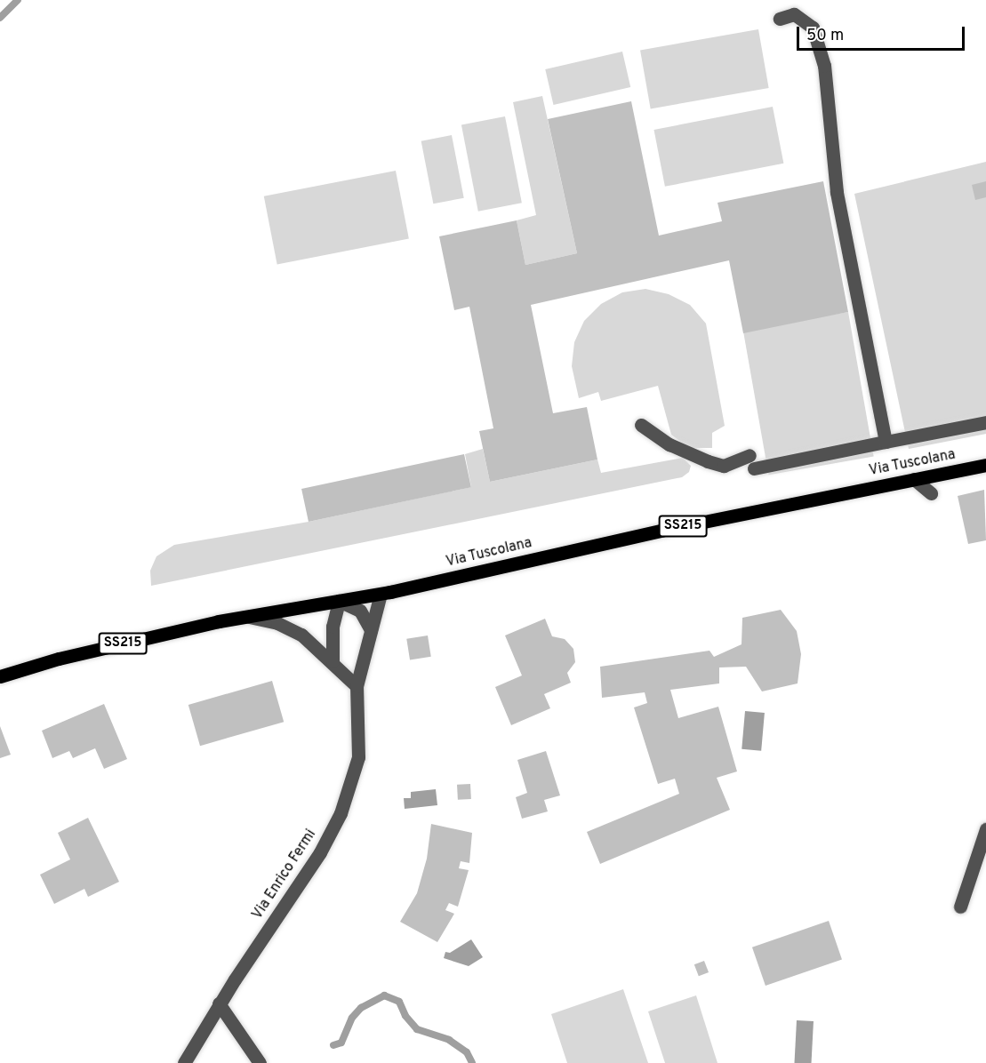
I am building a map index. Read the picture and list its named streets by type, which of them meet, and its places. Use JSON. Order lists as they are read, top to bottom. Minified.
{"streets":{"main road":["Via Tuscolana","SS215"],"street":["Via Enrico Fermi"]},"crossings":[["Via Tuscolana","Via Enrico Fermi"]],"scale_bar":"50 m"}
